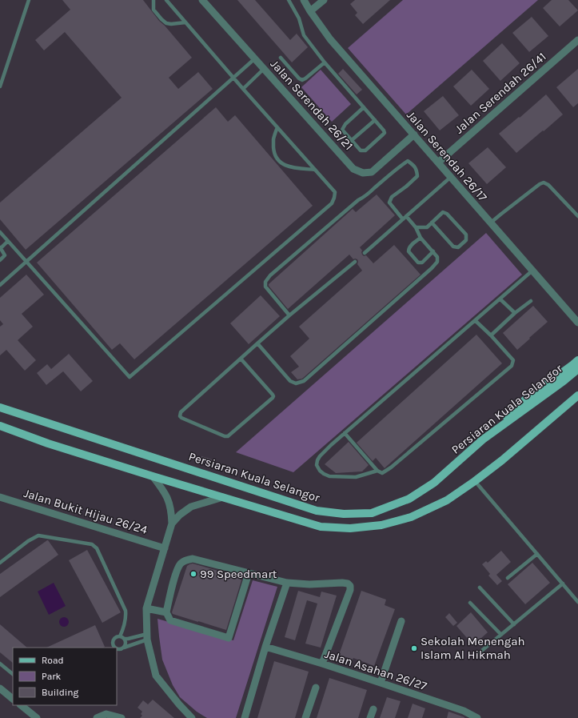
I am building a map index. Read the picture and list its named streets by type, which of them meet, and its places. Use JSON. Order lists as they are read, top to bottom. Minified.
{"streets":{"main road":["Persiaran Kuala Selangor"],"street":["Jalan Serendah 26/41","Jalan Serendah 26/21","Jalan Serendah 26/17","Jalan Bukit Hijau 26/24","Jalan Asahan 26/27"]},"crossings":[["Jalan Serendah 26/41","Jalan Serendah 26/17"],["Jalan Serendah 26/21","Jalan Serendah 26/17"]],"places":["99 Speedmart","Sekolah Menengah Islam Al Hikmah"],"legend":["Road","Park","Building"]}
